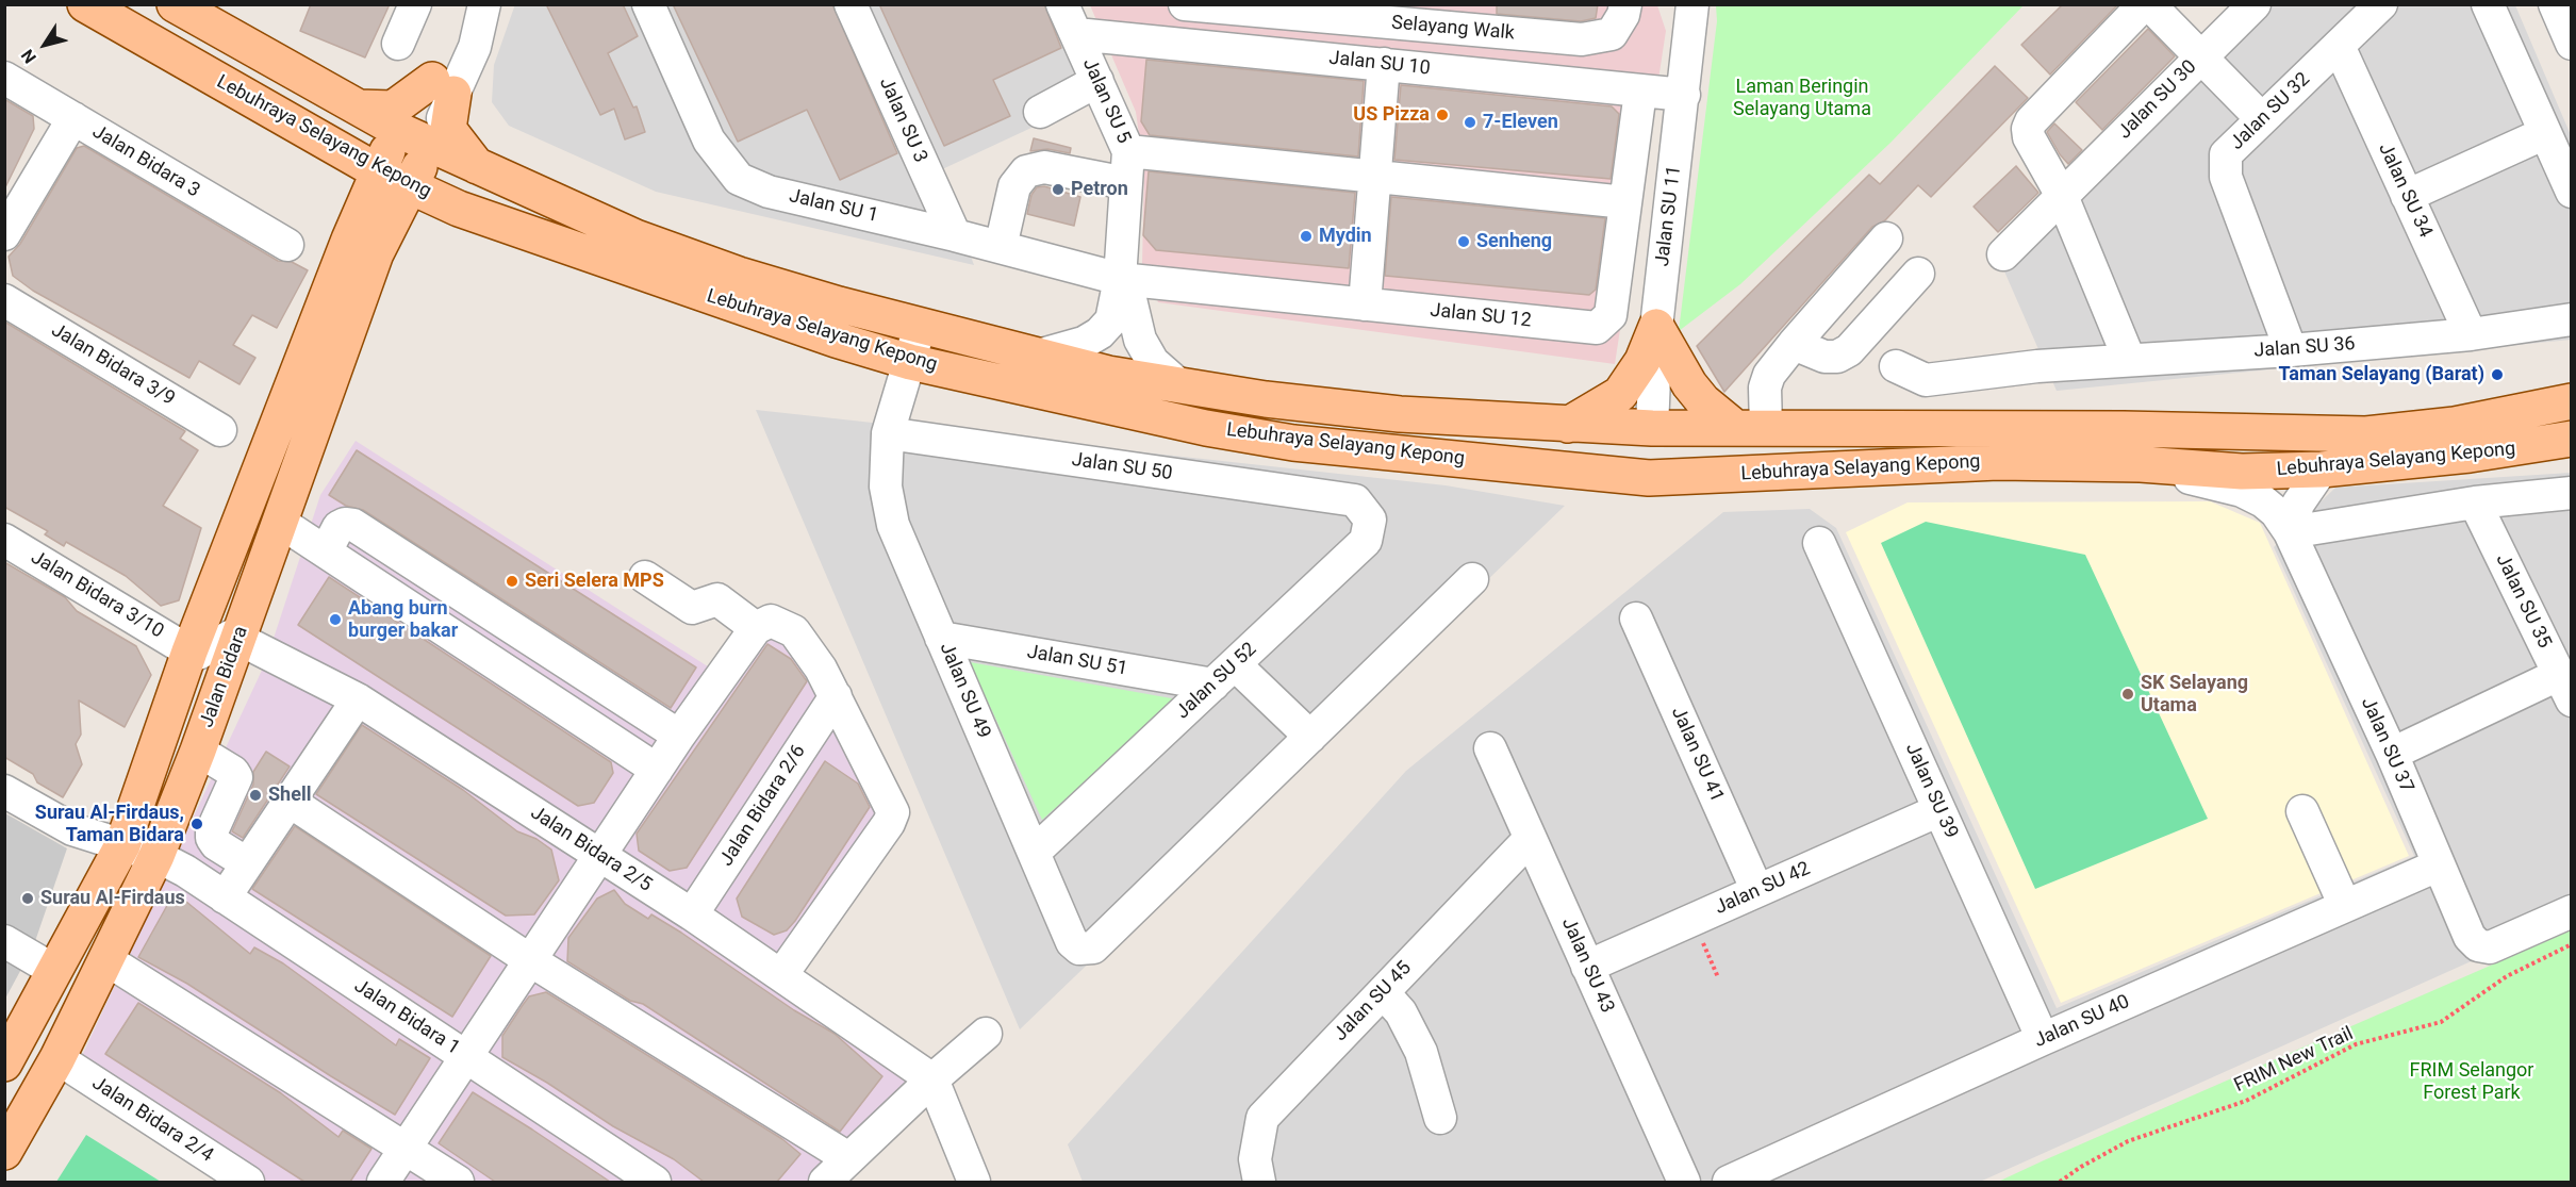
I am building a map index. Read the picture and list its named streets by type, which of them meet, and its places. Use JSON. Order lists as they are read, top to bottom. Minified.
{"streets":{"main road":["Lebuhraya Selayang Kepong","Jalan Bidara"],"street":["Selayang Walk","Jalan SU 10","Jalan SU 30","Jalan SU 5","Jalan SU 32","Jalan SU 3","Jalan Bidara 3","Jalan SU 34","Jalan SU 1","Jalan SU 11","Jalan SU 12","Jalan SU 36","Jalan Bidara 3/9","Jalan SU 50","Jalan Bidara 3/10","Jalan SU 35","Jalan SU 51","Jalan SU 52","Jalan SU 49","Jalan SU 37","Jalan SU 41","Jalan SU 39","Jalan Bidara 2/6","Jalan Bidara 2/5","Jalan SU 42","Jalan SU 43","Jalan SU 45","Jalan Bidara 1","Jalan SU 40","Jalan Bidara 2/4"],"path":["FRIM New Trail"]},"crossings":[["Jalan SU 10","Jalan SU 5"],["Jalan SU 10","Jalan SU 11"],["Jalan SU 10","Jalan SU 12"],["Jalan SU 5","Lebuhraya Selayang Kepong"],["Jalan SU 5","Jalan SU 1"],["Jalan SU 5","Jalan SU 12"],["Jalan SU 32","Jalan SU 34"],["Jalan SU 32","Jalan SU 36"],["Jalan SU 3","Jalan SU 1"],["Lebuhraya Selayang Kepong","Jalan SU 11"],["Lebuhraya Selayang Kepong","Jalan Bidara"],["Lebuhraya Selayang Kepong","Jalan SU 49"],["Lebuhraya Selayang Kepong","Jalan SU 37"],["Jalan SU 34","Jalan SU 36"],["Jalan SU 1","Jalan SU 12"],["Jalan SU 50","Jalan SU 52"],["Jalan SU 50","Jalan SU 49"],["Jalan Bidara 3/10","Jalan Bidara"],["Jalan SU 51","Jalan SU 52"],["Jalan SU 51","Jalan SU 49"],["Jalan Bidara","Jalan Bidara 2/5"],["Jalan Bidara","Jalan Bidara 1"],["Jalan Bidara","Jalan Bidara 2/4"],["Jalan SU 52","Jalan SU 49"],["Jalan SU 37","Jalan SU 40"],["Jalan SU 41","Jalan SU 42"],["Jalan SU 39","Jalan SU 42"],["Jalan SU 39","Jalan SU 40"],["Jalan Bidara 2/6","Jalan Bidara 2/5"],["Jalan SU 42","Jalan SU 43"],["Jalan SU 43","Jalan SU 45"]],"parks":["Laman Beringin Selayang Utama","FRIM Selangor Forest Park"],"places":["US Pizza","7-Eleven","Petron","Mydin","Senheng","Taman Selayang (Barat)","Seri Selera MPS","Abang burn burger bakar","SK Selayang Utama","Shell","Surau Al-Firdaus, Taman Bidara","Surau Al-Firdaus"],"north":"bottom left"}
